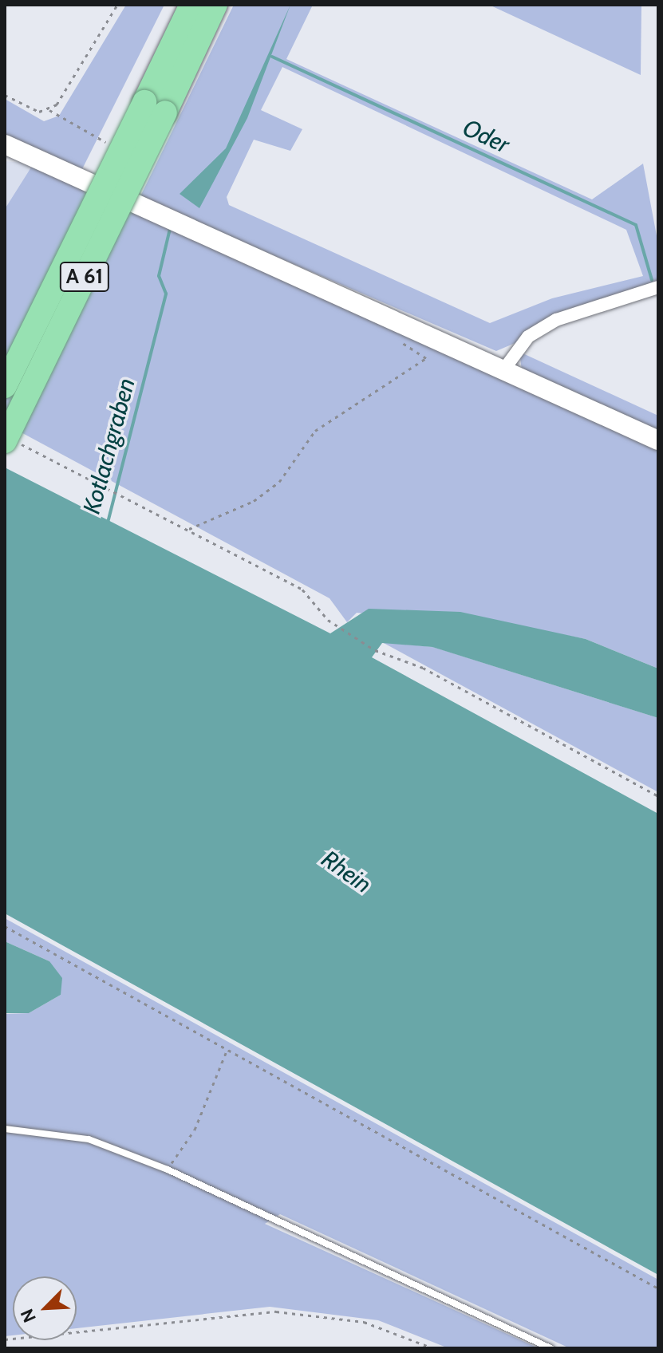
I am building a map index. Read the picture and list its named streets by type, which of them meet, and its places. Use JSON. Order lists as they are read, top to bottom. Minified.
{"streets":{"highway":["A 61"]},"water":["Oder","Kotlachgraben","Rhein"],"north":"bottom left"}
